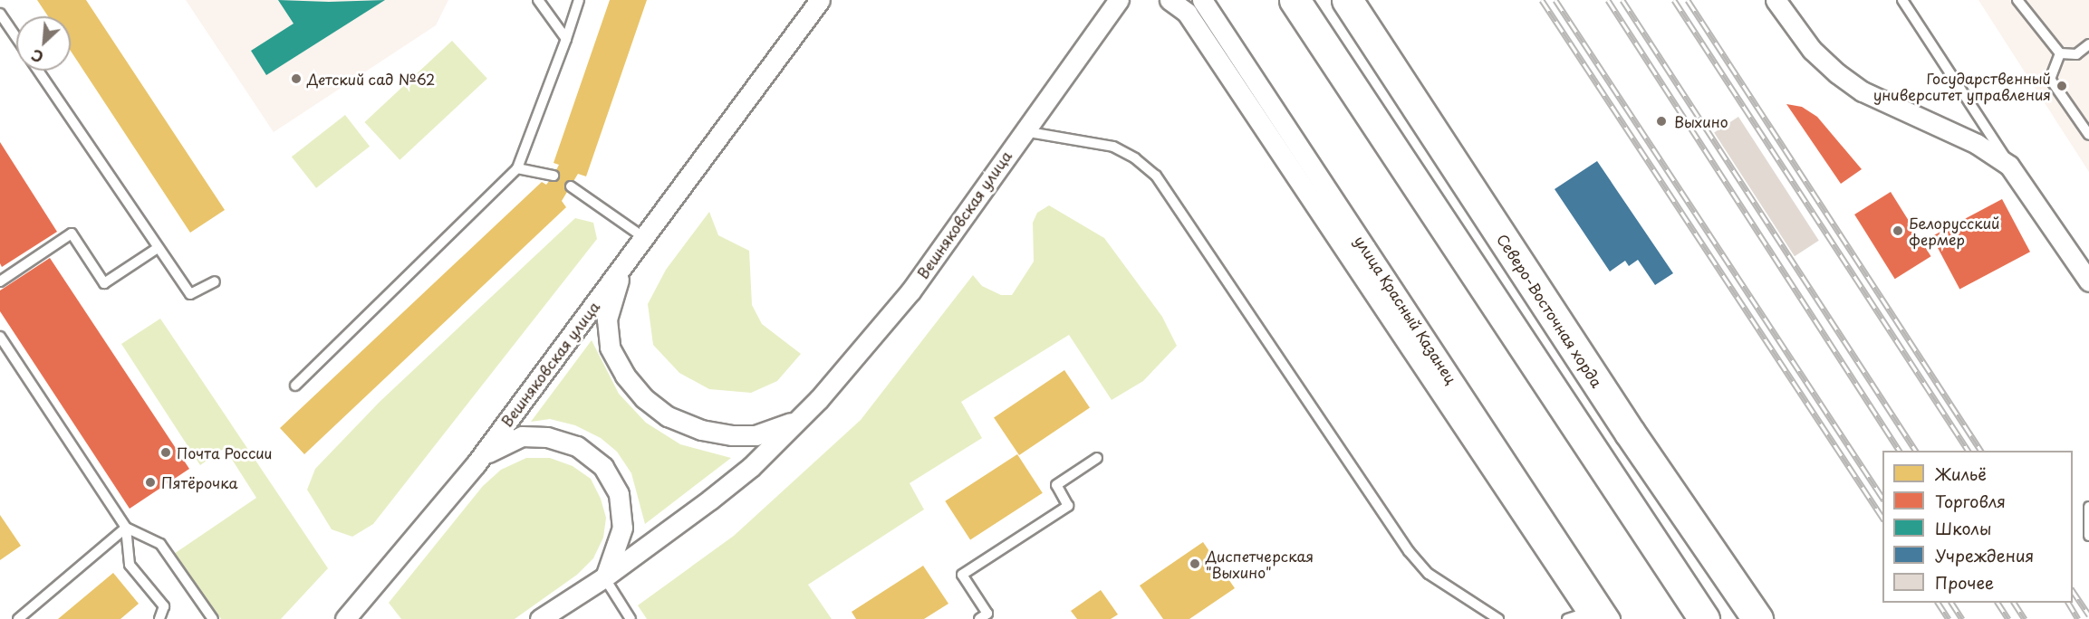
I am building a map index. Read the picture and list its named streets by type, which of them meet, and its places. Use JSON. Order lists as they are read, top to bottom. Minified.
{"streets":{"main road":["Северо-Восточная хорда"],"street":["Вешняковская улица","улица Красный Казанец"]},"places":["Детский сад №62","Государственный университет управления","Выхино","Белорусский фермер","Почта России","Пятёрочка","Диспетчерская \"Выхино\""],"legend":["Жильё","Торговля","Школы","Учреждения","Прочее"],"north":"bottom left"}
